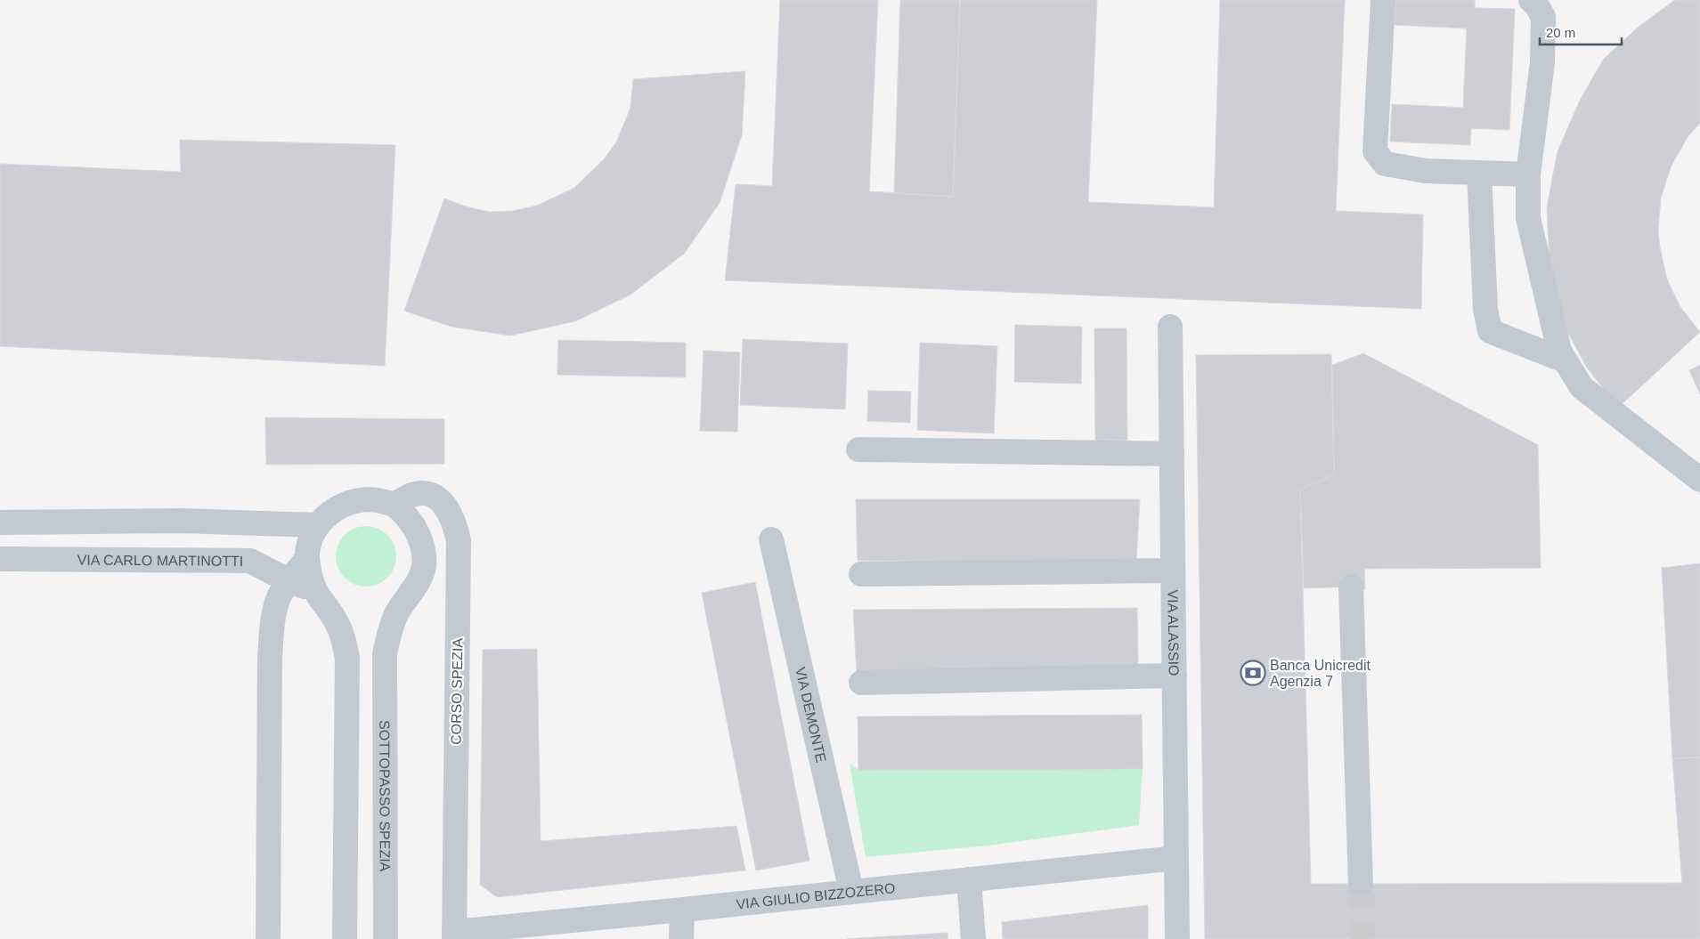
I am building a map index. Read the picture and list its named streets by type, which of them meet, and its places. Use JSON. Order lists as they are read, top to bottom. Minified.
{"streets":{"street":["VIA CARLO MARTINOTTI","VIA ALASSIO","CORSO SPEZIA","VIA DEMONTE","SOTTOPASSO SPEZIA","VIA GIULIO BIZZOZERO"]},"crossings":[["VIA ALASSIO","VIA GIULIO BIZZOZERO"],["CORSO SPEZIA","SOTTOPASSO SPEZIA"],["CORSO SPEZIA","VIA GIULIO BIZZOZERO"],["VIA DEMONTE","VIA GIULIO BIZZOZERO"]],"places":{"bank":["Banca Unicredit Agenzia 7"]},"scale_bar":"20 m"}
